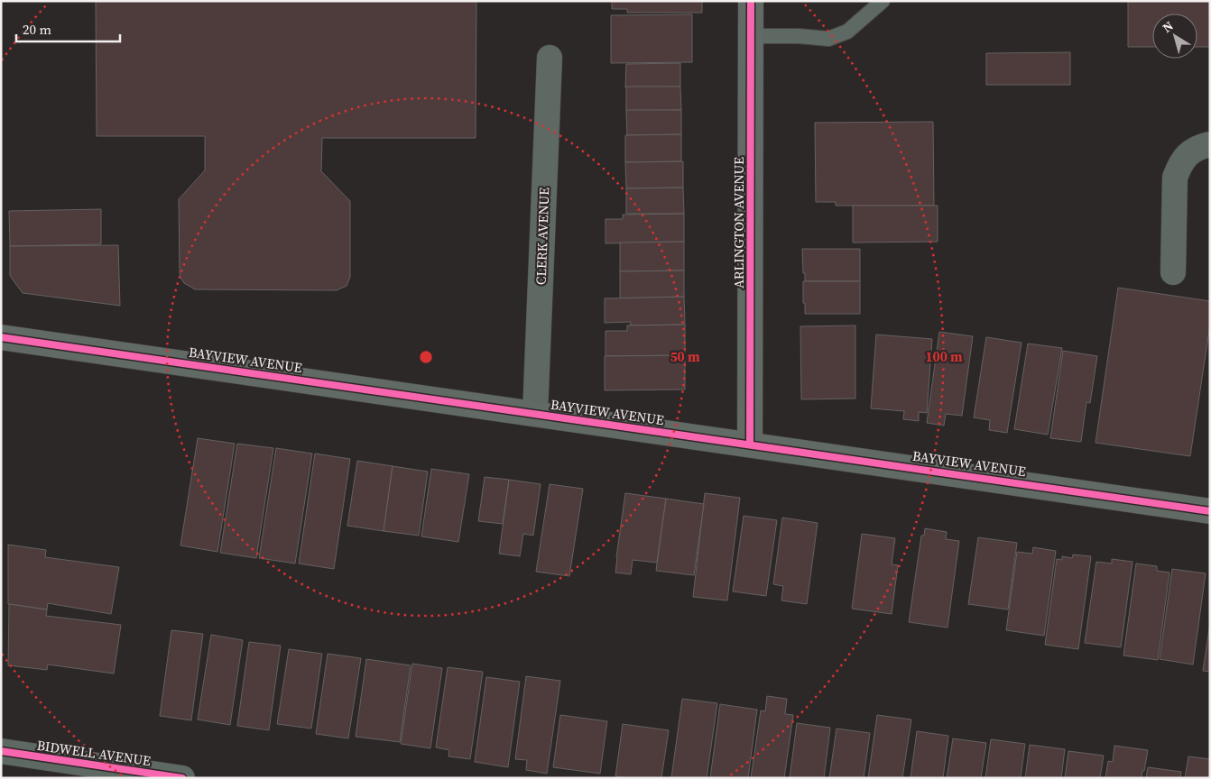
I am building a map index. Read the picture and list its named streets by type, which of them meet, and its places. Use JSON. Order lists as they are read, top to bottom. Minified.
{"streets":{"street":["ARLINGTON AVENUE","CLERK AVENUE","BAYVIEW AVENUE","BIDWELL AVENUE"]},"crossings":[["ARLINGTON AVENUE","BAYVIEW AVENUE"],["CLERK AVENUE","BAYVIEW AVENUE"]],"scale_bar":"20 m","north":"top left","rings":["50 m","100 m"]}
